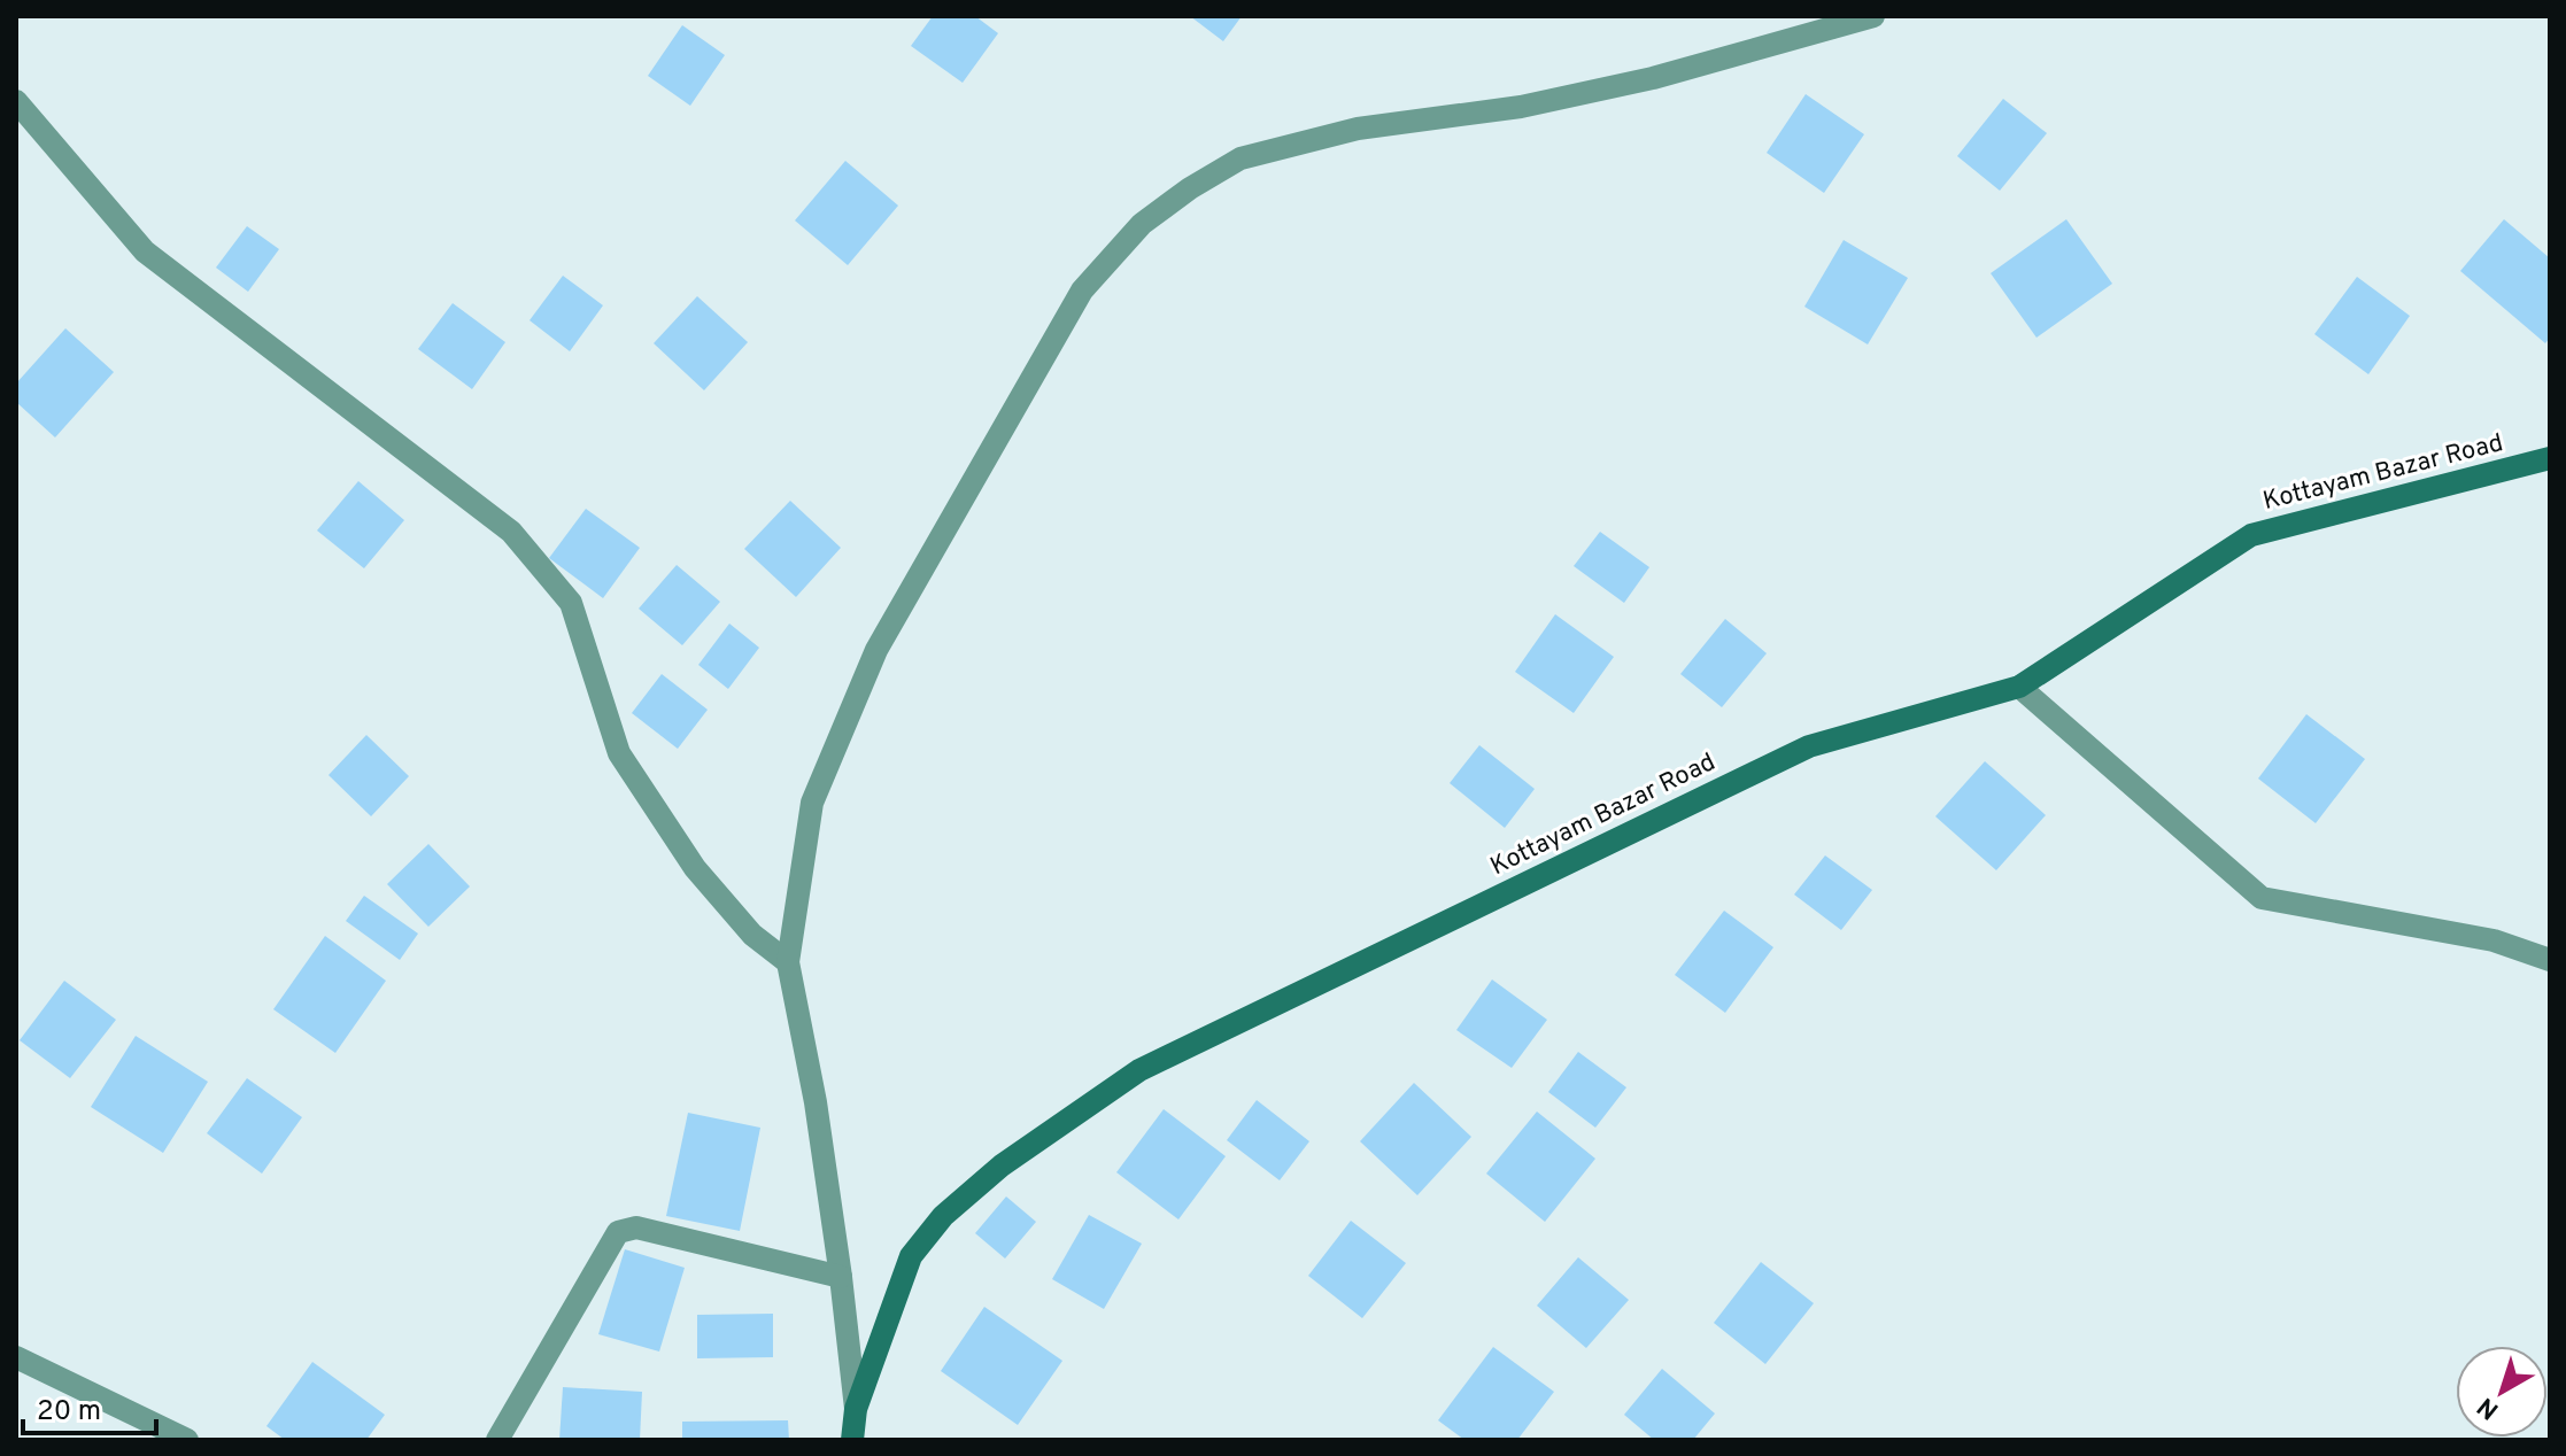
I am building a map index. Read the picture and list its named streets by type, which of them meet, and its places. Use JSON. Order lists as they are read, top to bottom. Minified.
{"streets":{"main road":["Kottayam Bazar Road"]},"scale_bar":"20 m","north":"bottom left"}
